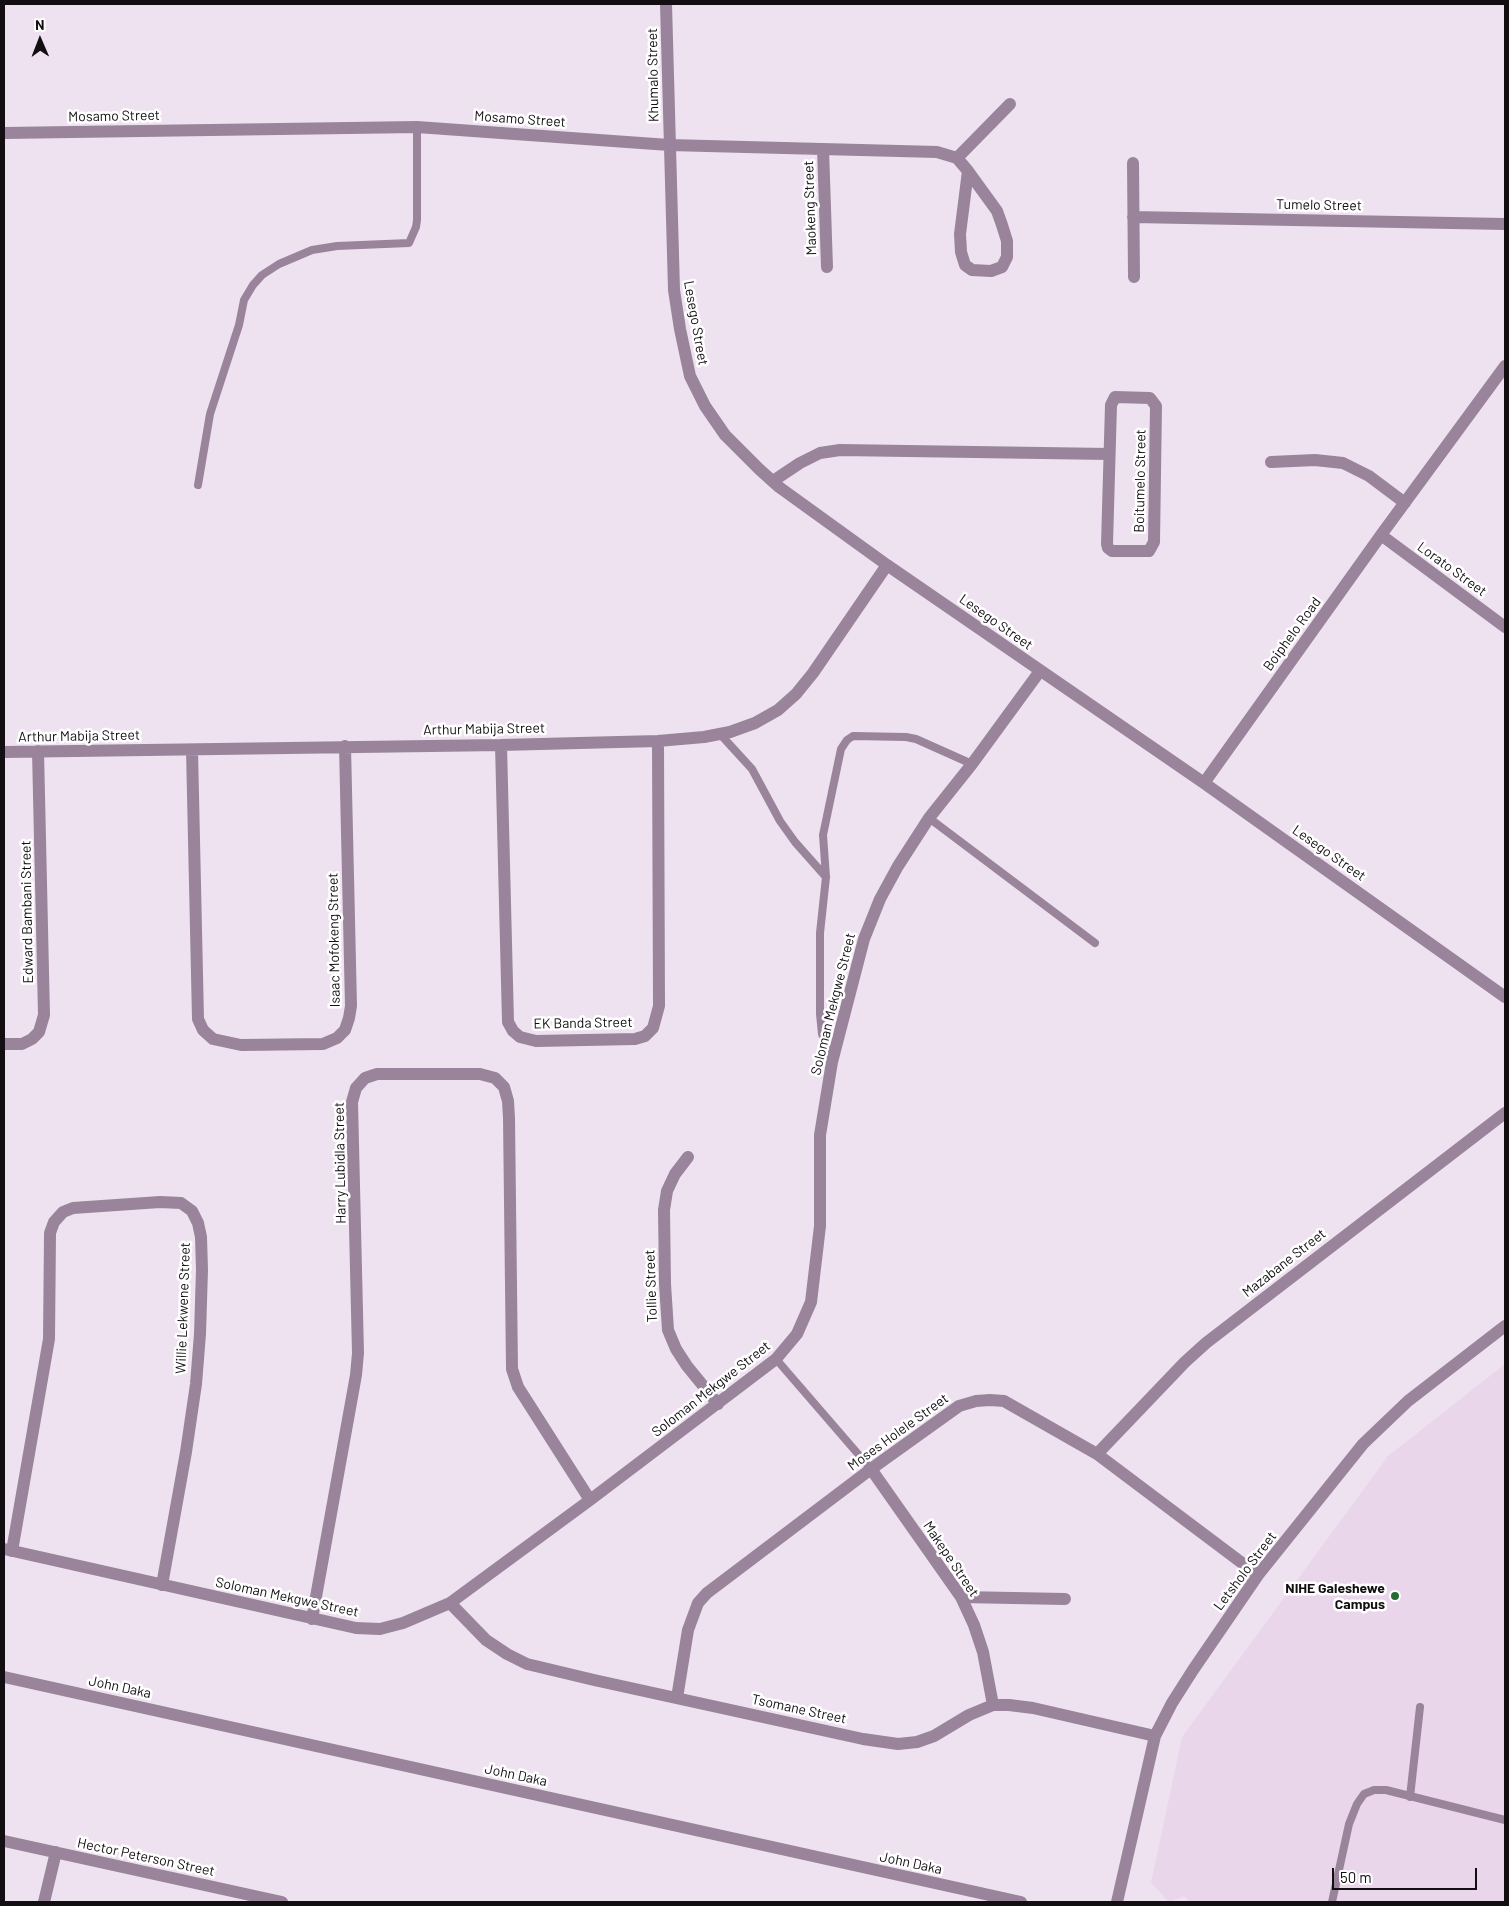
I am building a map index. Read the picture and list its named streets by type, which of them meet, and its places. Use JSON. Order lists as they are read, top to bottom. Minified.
{"streets":{"street":["Khumalo Street","Mosamo Street","Tumelo Street","Maokeng Street","Lesego Street","Boitumelo Street","Lorato Street","Boiphelo Road","Arthur Mabija Street","Edward Bambani Street","Isaac Mofokeng Street","Soloman Mekgwe Street","EK Banda Street","Harry Lubidla Street","Mazabane Street","Tollie Street","Willie Lekwene Street","Moses Holele Street","Makepe Street","Letsholo Street","John Daka","Tsomane Street","Hector Peterson Street"]},"crossings":[["Khumalo Street","Mosamo Street"],["Khumalo Street","Lesego Street"],["Mosamo Street","Maokeng Street"],["Mosamo Street","Lesego Street"],["Lesego Street","Boiphelo Road"],["Lesego Street","Arthur Mabija Street"],["Lesego Street","Soloman Mekgwe Street"],["Lorato Street","Boiphelo Road"],["Arthur Mabija Street","Edward Bambani Street"],["Arthur Mabija Street","Isaac Mofokeng Street"],["Arthur Mabija Street","EK Banda Street"],["Soloman Mekgwe Street","Harry Lubidla Street"],["Soloman Mekgwe Street","Tollie Street"],["Soloman Mekgwe Street","Willie Lekwene Street"],["Soloman Mekgwe Street","Tsomane Street"],["Mazabane Street","Moses Holele Street"],["Moses Holele Street","Makepe Street"],["Moses Holele Street","Letsholo Street"],["Moses Holele Street","Tsomane Street"],["Makepe Street","Tsomane Street"],["Letsholo Street","Tsomane Street"]],"places":["NIHE Galeshewe Campus"],"scale_bar":"50 m","north":"top"}
